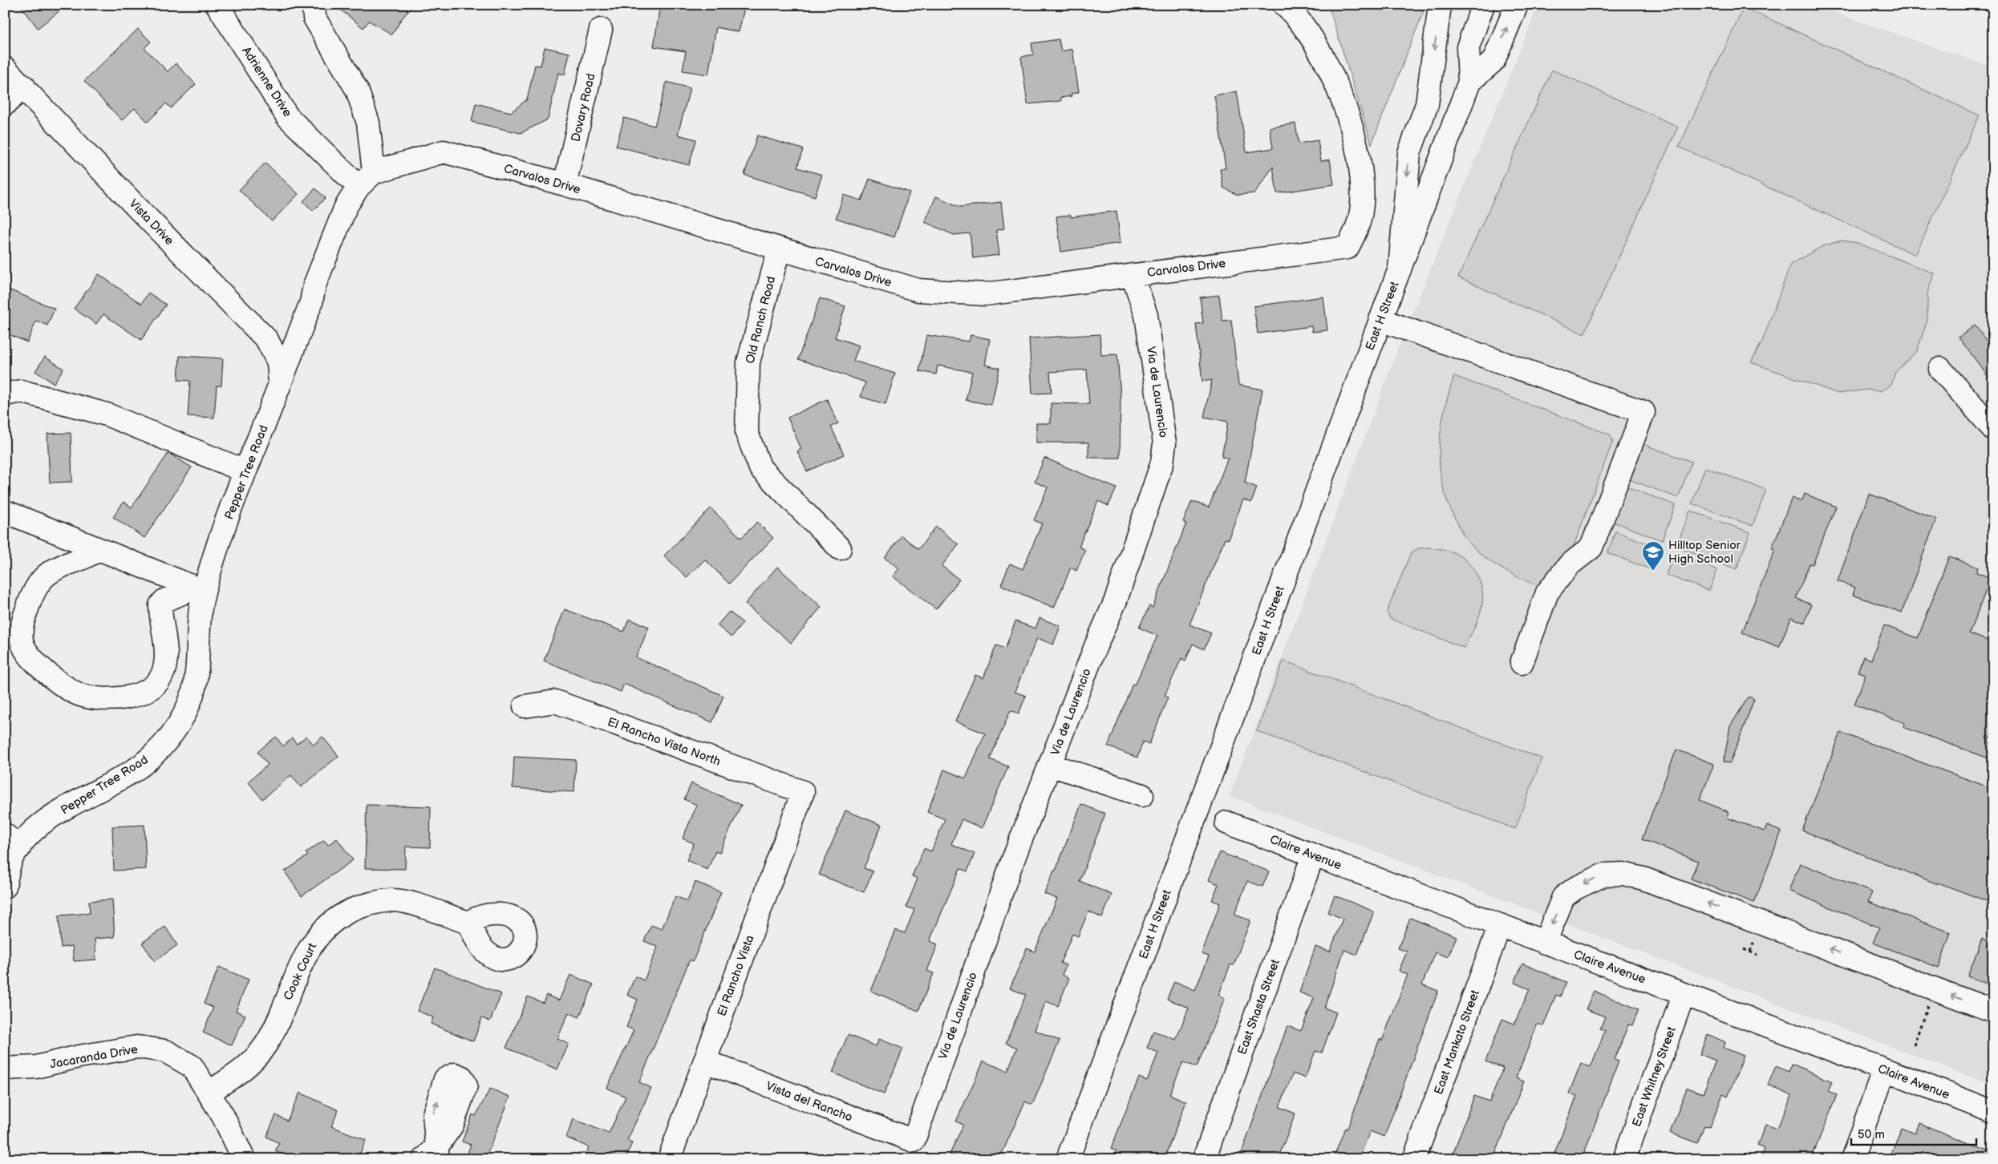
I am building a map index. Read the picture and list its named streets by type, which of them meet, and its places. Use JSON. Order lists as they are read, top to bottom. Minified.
{"streets":{"main road":["Adrienne Drive","Dovary Road","Carvalos Drive","Vista Drive","East H Street","Old Ranch Road","Via de Laurencio","Pepper Tree Road","El Rancho Vista North","Claire Avenue","Cook Court","El Rancho Vista","East Shasta Street","East Mankato Street","Jacaranda Drive","East Whitney Street","Vista del Rancho"]},"crossings":[["Adrienne Drive","Pepper Tree Road"],["Dovary Road","Carvalos Drive"],["Carvalos Drive","Old Ranch Road"],["Carvalos Drive","Via de Laurencio"],["Carvalos Drive","Pepper Tree Road"],["Vista Drive","Pepper Tree Road"],["Via de Laurencio","Vista del Rancho"],["El Rancho Vista North","El Rancho Vista"],["Claire Avenue","East Shasta Street"],["Claire Avenue","East Mankato Street"],["Claire Avenue","East Whitney Street"],["Cook Court","Jacaranda Drive"],["El Rancho Vista","Vista del Rancho"]],"places":{"school or university":["Hilltop Senior High School"]},"scale_bar":"50 m"}
